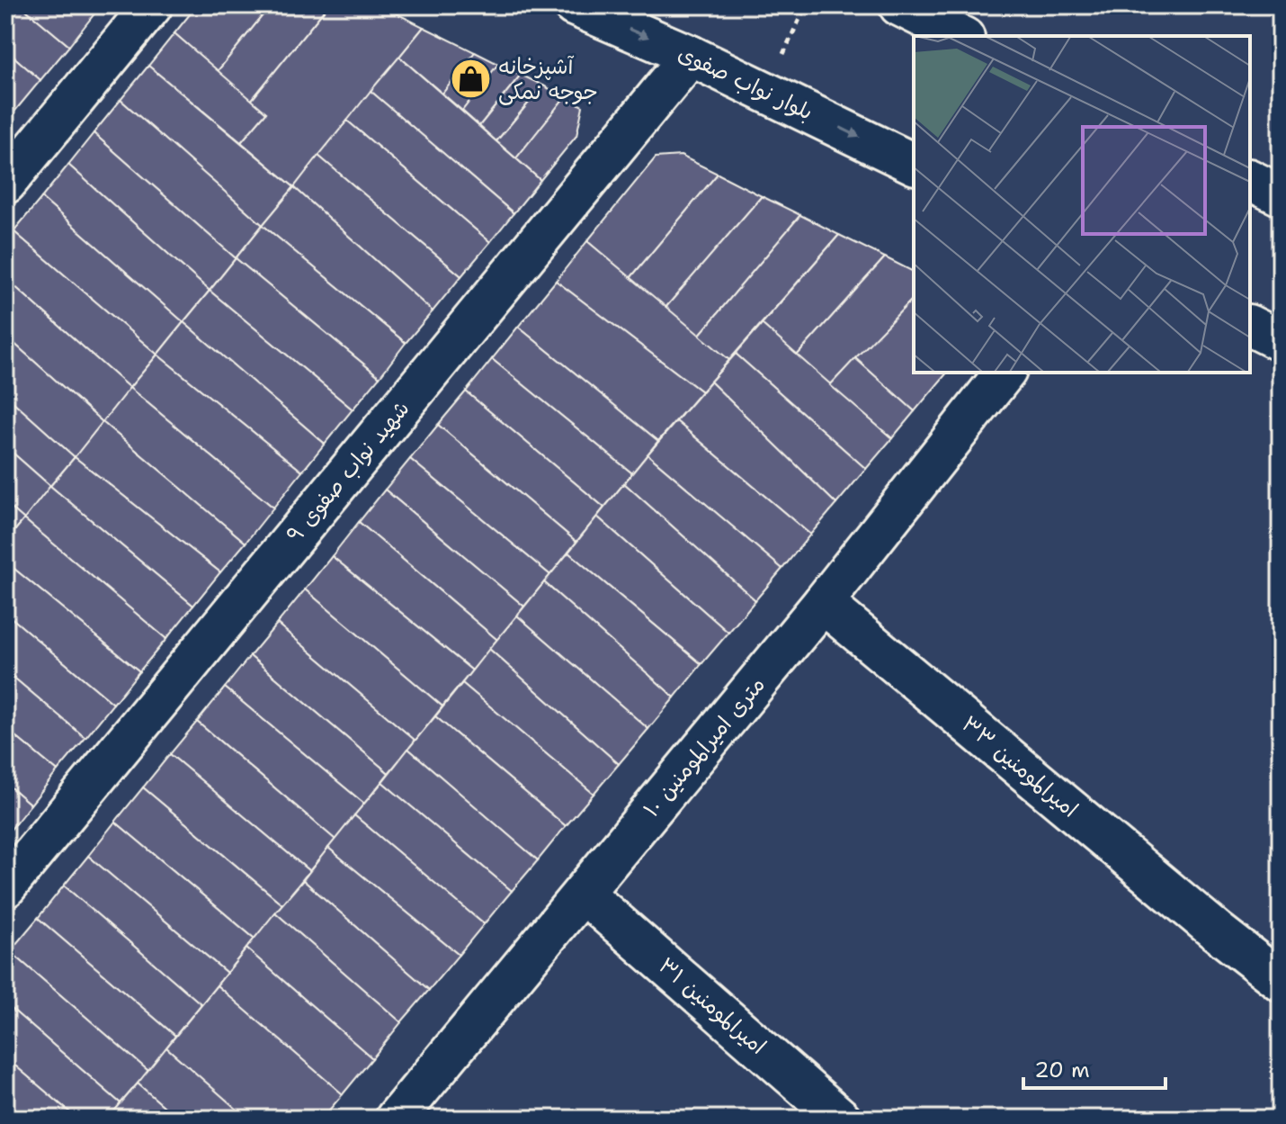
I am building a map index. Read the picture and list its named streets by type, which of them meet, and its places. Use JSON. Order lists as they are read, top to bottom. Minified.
{"streets":{"street":["بلوار نواب صفوی","شهید نواب صفوی ۹","۱۰ متری امیرالمومنین","امیرالمومنین ۳۳","امیرالمومنین ۳۱"]},"crossings":[["بلوار نواب صفوی","شهید نواب صفوی ۹"],["۱۰ متری امیرالمومنین","امیرالمومنین ۳۳"],["۱۰ متری امیرالمومنین","امیرالمومنین ۳۱"]],"one_way":["بلوار نواب صفوی"],"places":{"shop":["آشپزخانه جوجه نمکی"]},"scale_bar":"20 m"}
